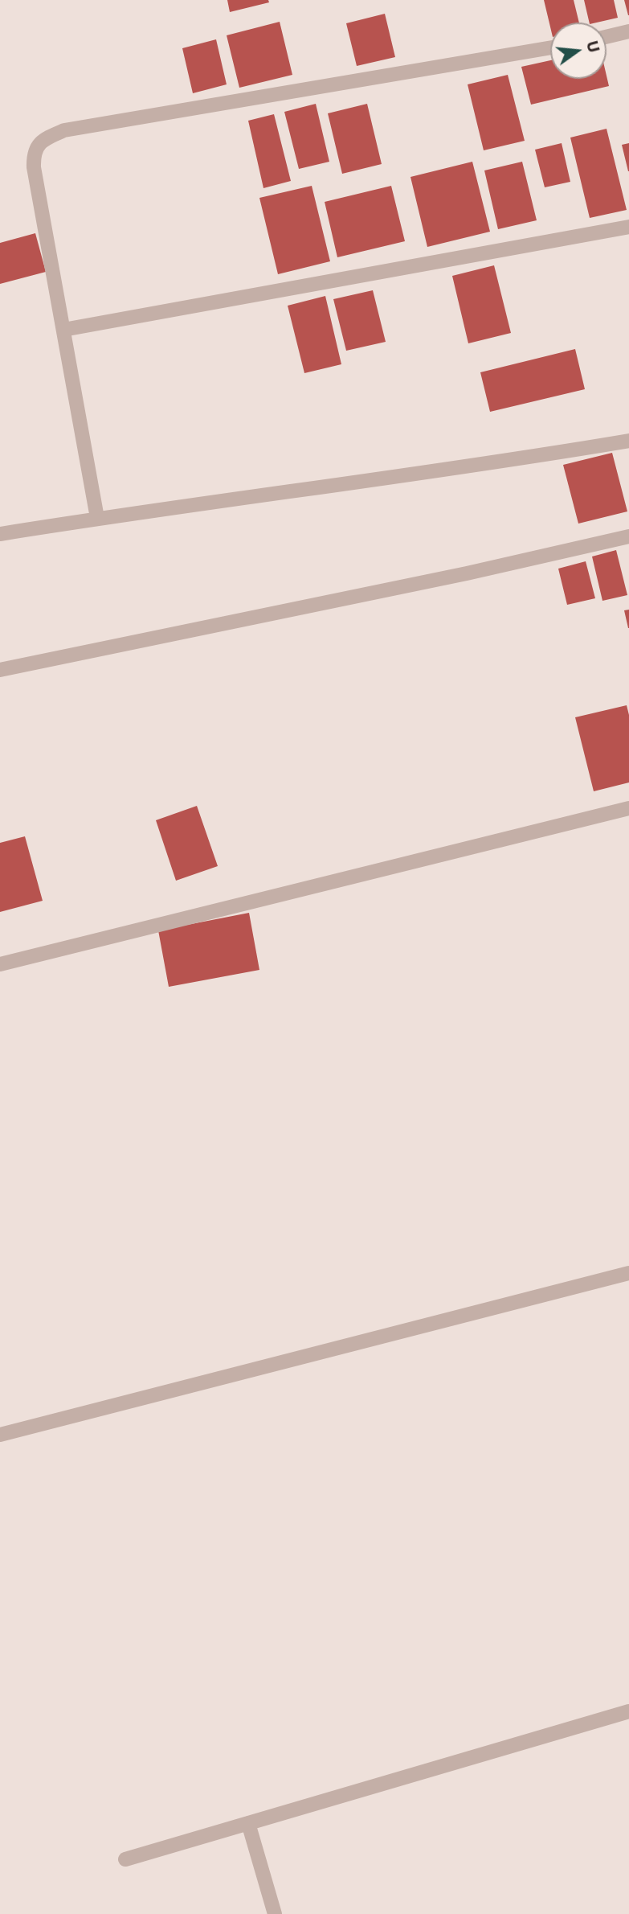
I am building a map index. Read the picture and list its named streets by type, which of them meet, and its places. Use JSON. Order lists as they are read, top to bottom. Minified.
{"north":"right"}
